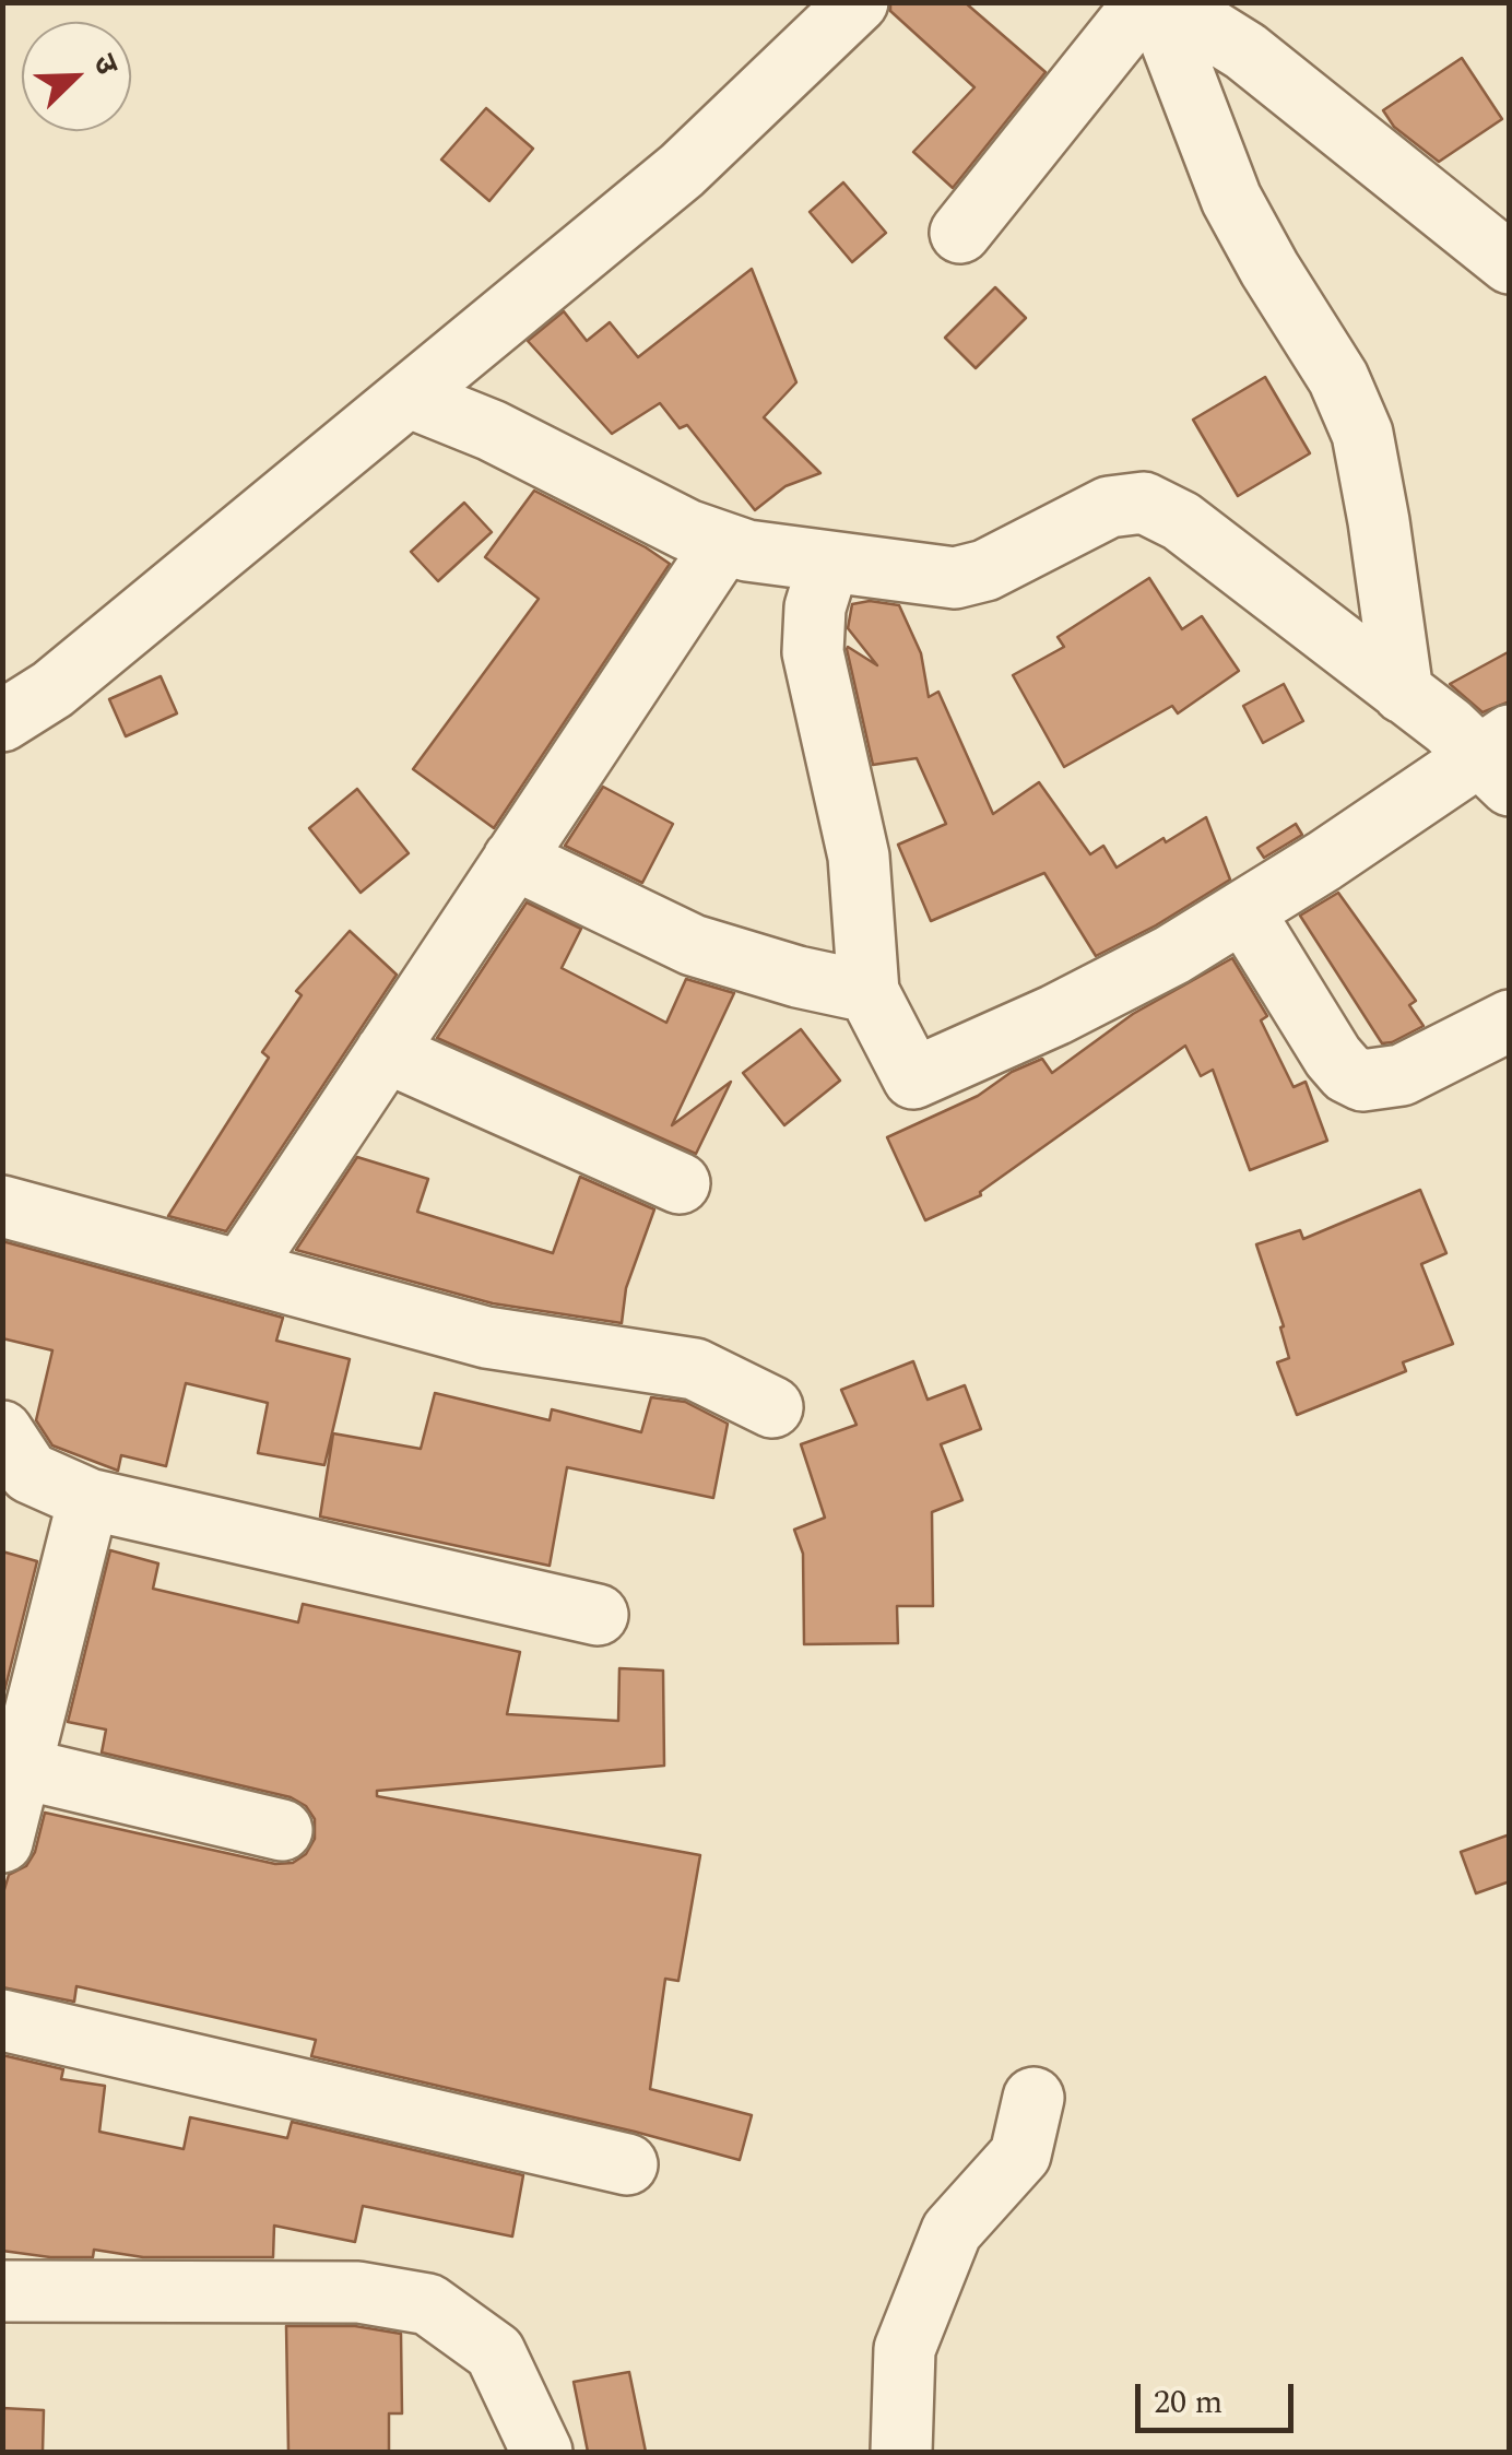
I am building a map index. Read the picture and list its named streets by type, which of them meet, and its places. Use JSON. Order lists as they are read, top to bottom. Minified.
{"scale_bar":"20 m","north":"top right"}
